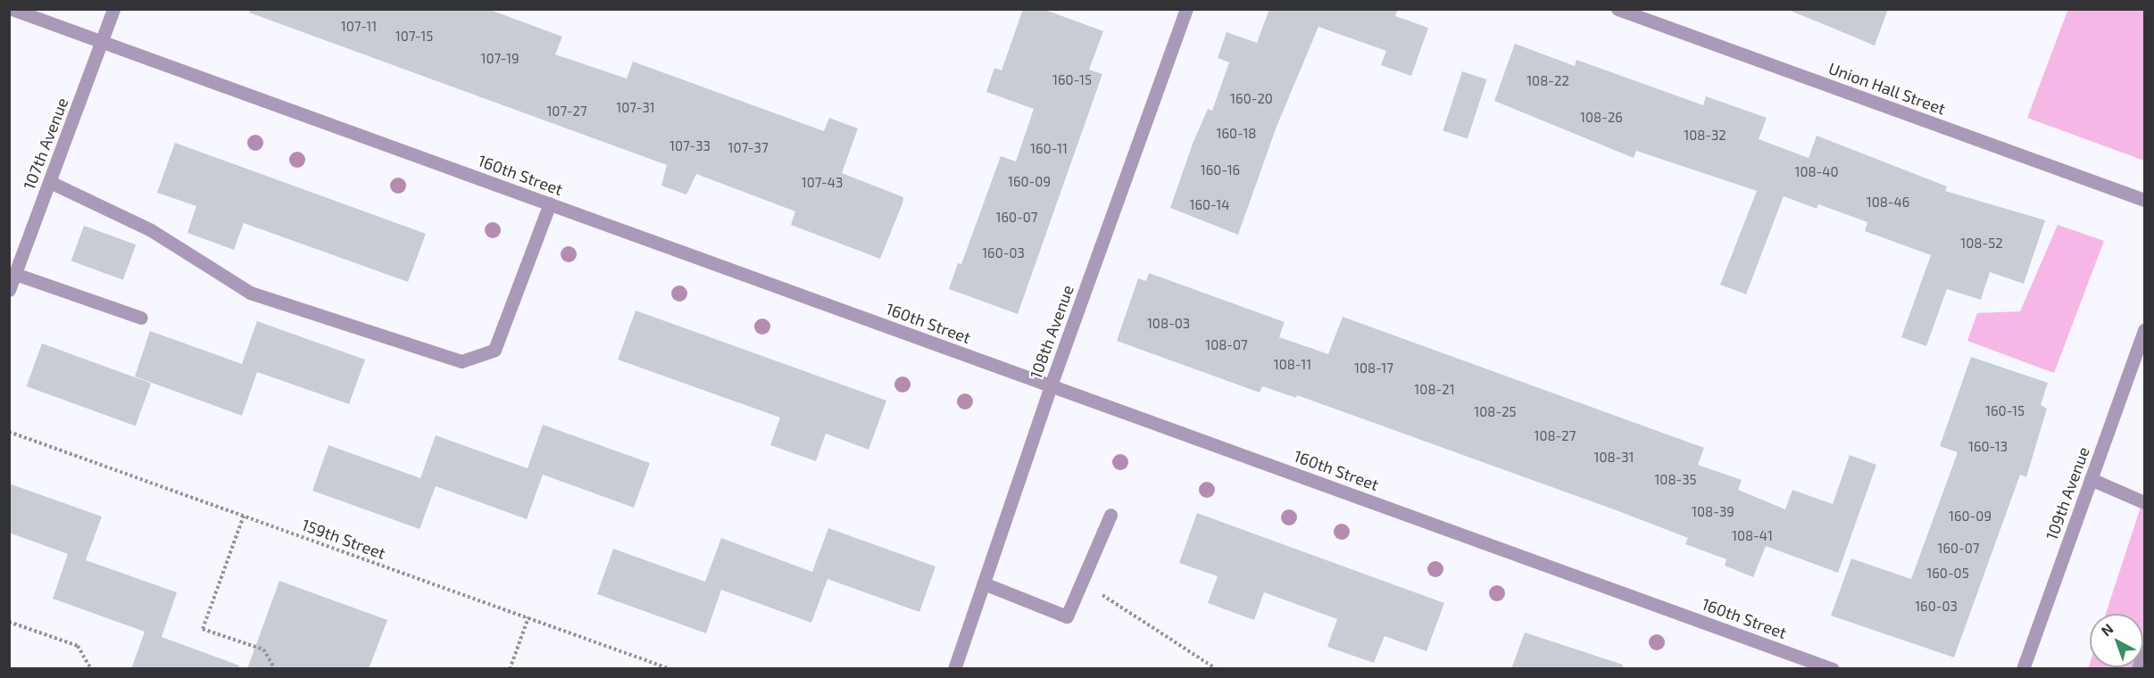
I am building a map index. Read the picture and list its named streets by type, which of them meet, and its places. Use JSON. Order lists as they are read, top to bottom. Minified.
{"streets":{"street":["Union Hall Street","107th Avenue","160th Street","108th Avenue","109th Avenue"],"path":["159th Street"]},"crossings":[["107th Avenue","160th Street"],["160th Street","108th Avenue"]],"house_numbers":["107-11","107-15","107-19","160-15","108-22","160-20","107-31","107-27","108-26","160-18","108-32","107-33","107-37","160-11","160-16","108-40","160-09","107-43","108-46","160-14","160-07","108-52","160-03","108-03","108-07","108-11","108-17","108-21","160-15","108-25","108-27","160-13","108-31","108-35","108-39","160-09","108-41","160-07","160-05","160-03"],"north":"top left"}
